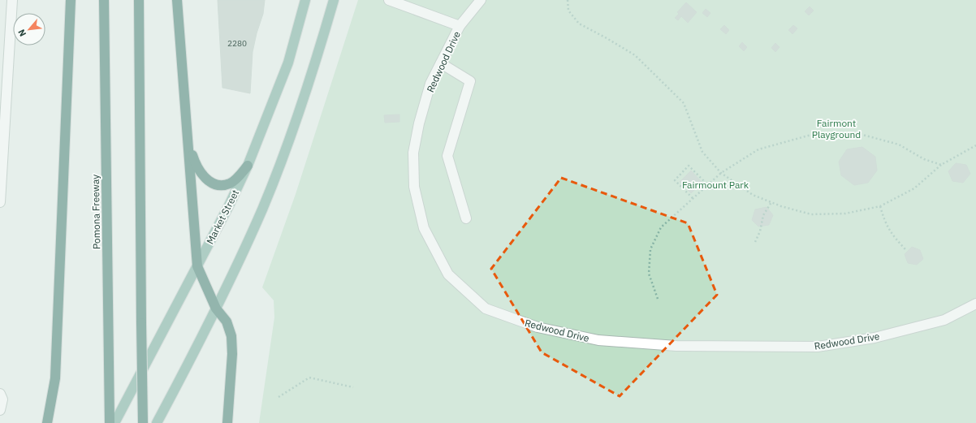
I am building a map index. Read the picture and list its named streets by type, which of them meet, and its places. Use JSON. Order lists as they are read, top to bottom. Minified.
{"streets":{"highway":["Pomona Freeway"],"main road":["Market Street"],"street":["Redwood Drive"]},"parks":["Fairmont Playground","Fairmount Park"],"house_numbers":["2280"],"north":"bottom left"}
